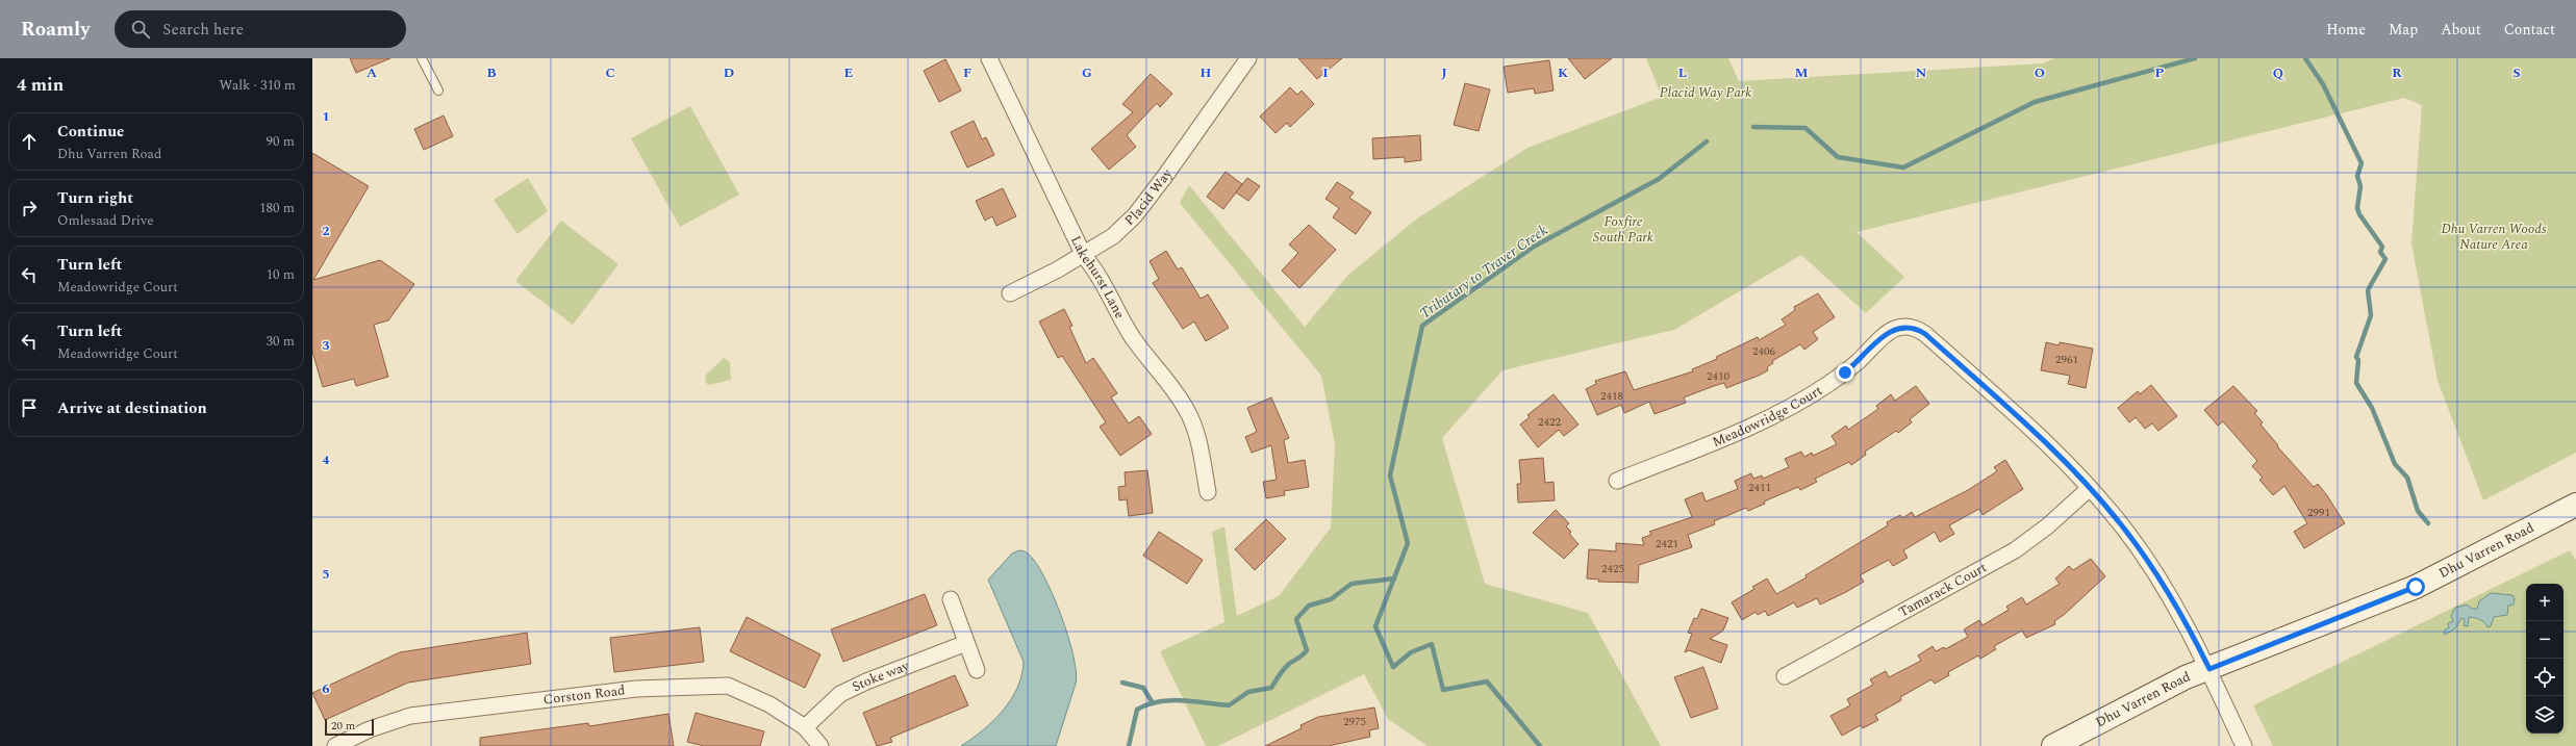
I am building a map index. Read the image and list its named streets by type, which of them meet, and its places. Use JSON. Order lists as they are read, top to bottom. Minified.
{"streets":{"main road":["Dhu Varren Road"],"street":["Placid Way","Lakehurst Lane","Meadowridge Court","Tamarack Court","Stoke way","Corston Road"]},"crossings":[["Placid Way","Lakehurst Lane"],["Meadowridge Court","Tamarack Court"],["Stoke way","Corston Road"]],"water":["Tributary to Traver Creek"],"parks":["Placid Way Park","Foxfire South Park","Dhu Varren Woods Nature Area"],"house_numbers":["2406","2961","2410","2418","2422","2411","2991","2421","2425","2975"],"scale_bar":"20 m","page":{"header":"Roamly","search":"Search here","nav":["Home","Map","About","Contact"],"heading":["4 min","Walk · 310 m"],"list":[["Continue","Dhu Varren Road","90 m"],["Turn right","Omlesaad Drive","180 m"],["Turn left","Meadowridge Court","10 m"],["Turn left","Meadowridge Court","30 m"],"Arrive at destination"],"map_buttons":["+","−"],"scale":"20 m"},"grid":{"columns":["A","B","C","D","E","F","G","H","I","J","K","L","M","N","O","P","Q","R","S"],"rows":["1","2","3","4","5","6"]}}
